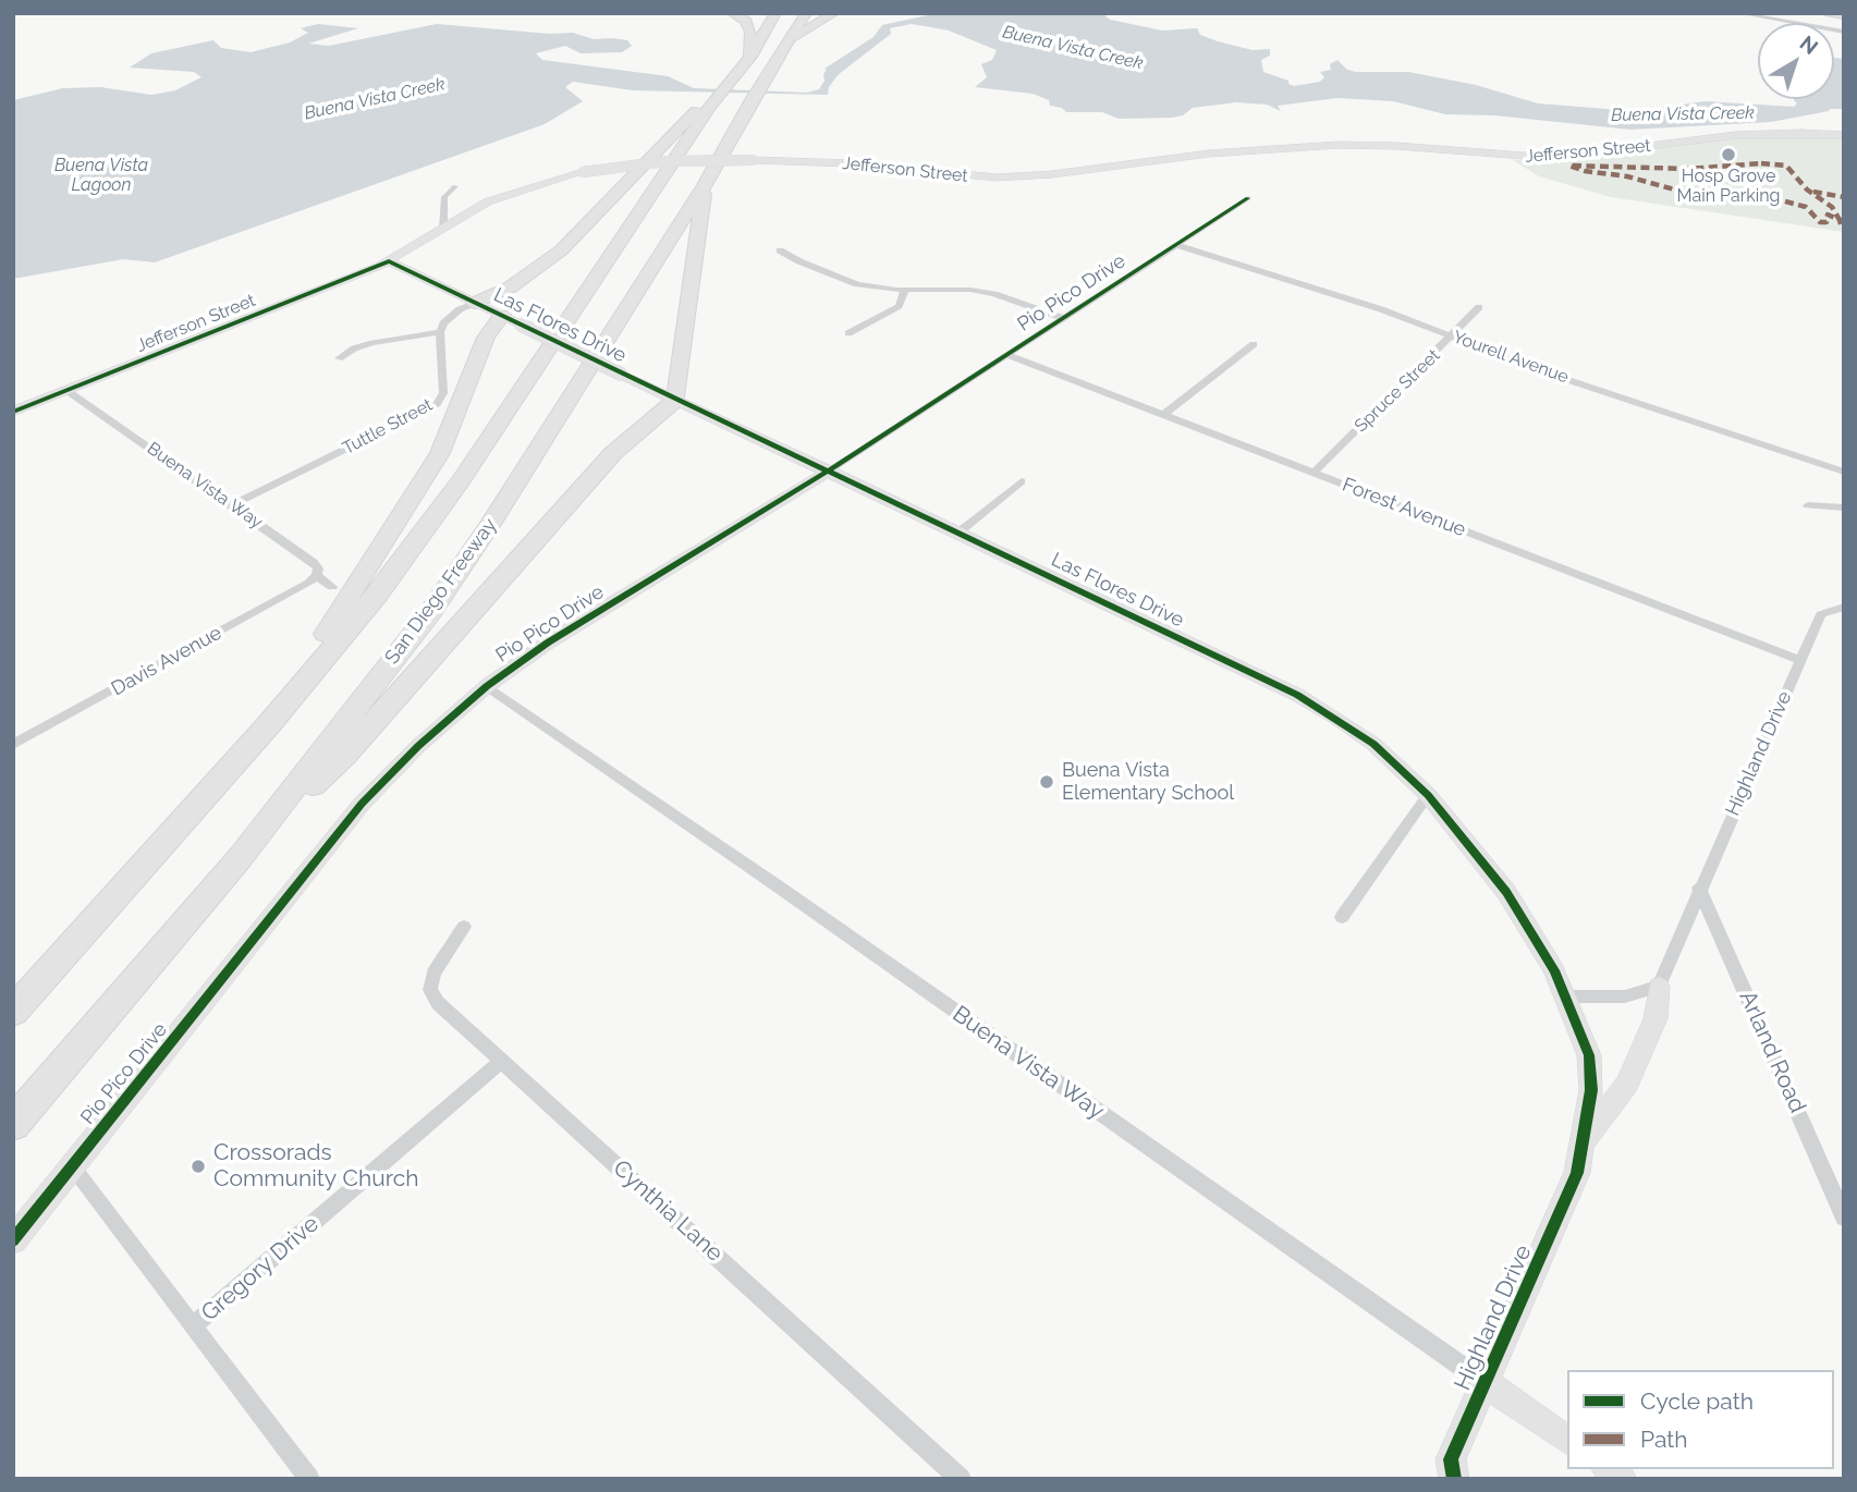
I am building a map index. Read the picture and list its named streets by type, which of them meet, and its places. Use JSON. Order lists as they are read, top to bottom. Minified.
{"streets":{"highway":["San Diego Freeway"],"street":["Jefferson Street","Pio Pico Drive","Las Flores Drive","Yourell Avenue","Spruce Street","Tuttle Street","Buena Vista Way","Forest Avenue","Davis Avenue","Highland Drive","Arland Road","Cynthia Lane","Gregory Drive"]},"crossings":[["Jefferson Street","Las Flores Drive"],["Jefferson Street","Buena Vista Way"],["Pio Pico Drive","Las Flores Drive"],["Pio Pico Drive","Yourell Avenue"],["Pio Pico Drive","Buena Vista Way"],["Pio Pico Drive","Forest Avenue"],["Las Flores Drive","Highland Drive"],["Yourell Avenue","Spruce Street"],["Spruce Street","Forest Avenue"],["Tuttle Street","Buena Vista Way"],["Buena Vista Way","Davis Avenue"],["Buena Vista Way","Highland Drive"],["Forest Avenue","Highland Drive"],["Highland Drive","Arland Road"],["Cynthia Lane","Gregory Drive"]],"water":["Buena Vista Creek","Buena Vista Lagoon"],"places":["Hosp Grove Main Parking","Buena Vista Elementary School","Crossorads Community Church"],"legend":["Cycle path","Path"],"north":"top right"}
